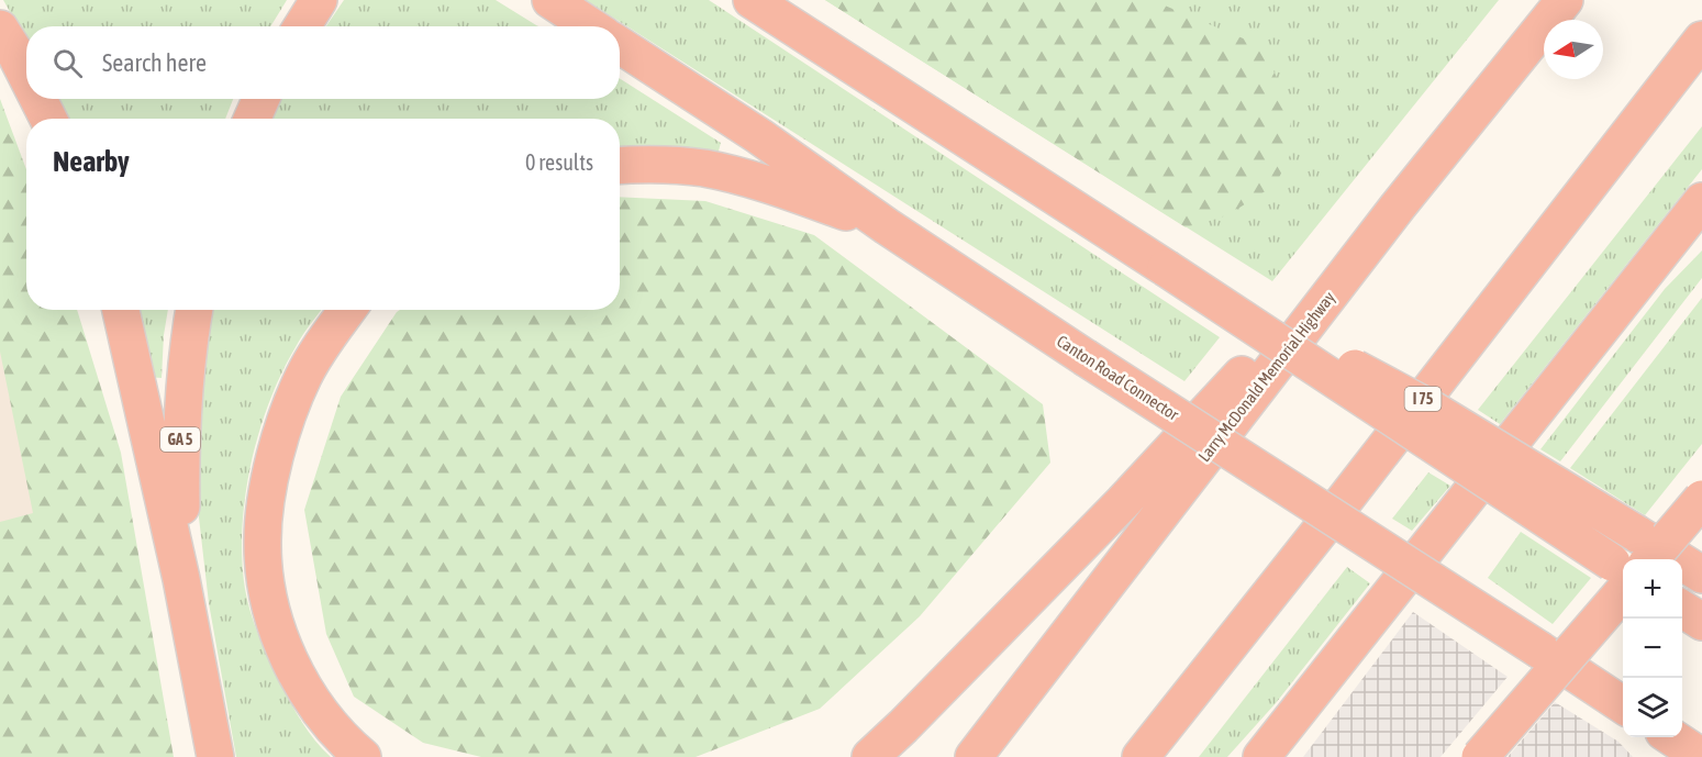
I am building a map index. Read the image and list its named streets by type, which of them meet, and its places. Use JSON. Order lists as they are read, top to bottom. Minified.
{"streets":{"highway":["Larry McDonald Memorial Highway","Canton Road Connector","I 75","GA 5"]},"north":"left","page":{"search":"Search here","heading":["Nearby","0 results"],"map_buttons":["+","−"]}}
